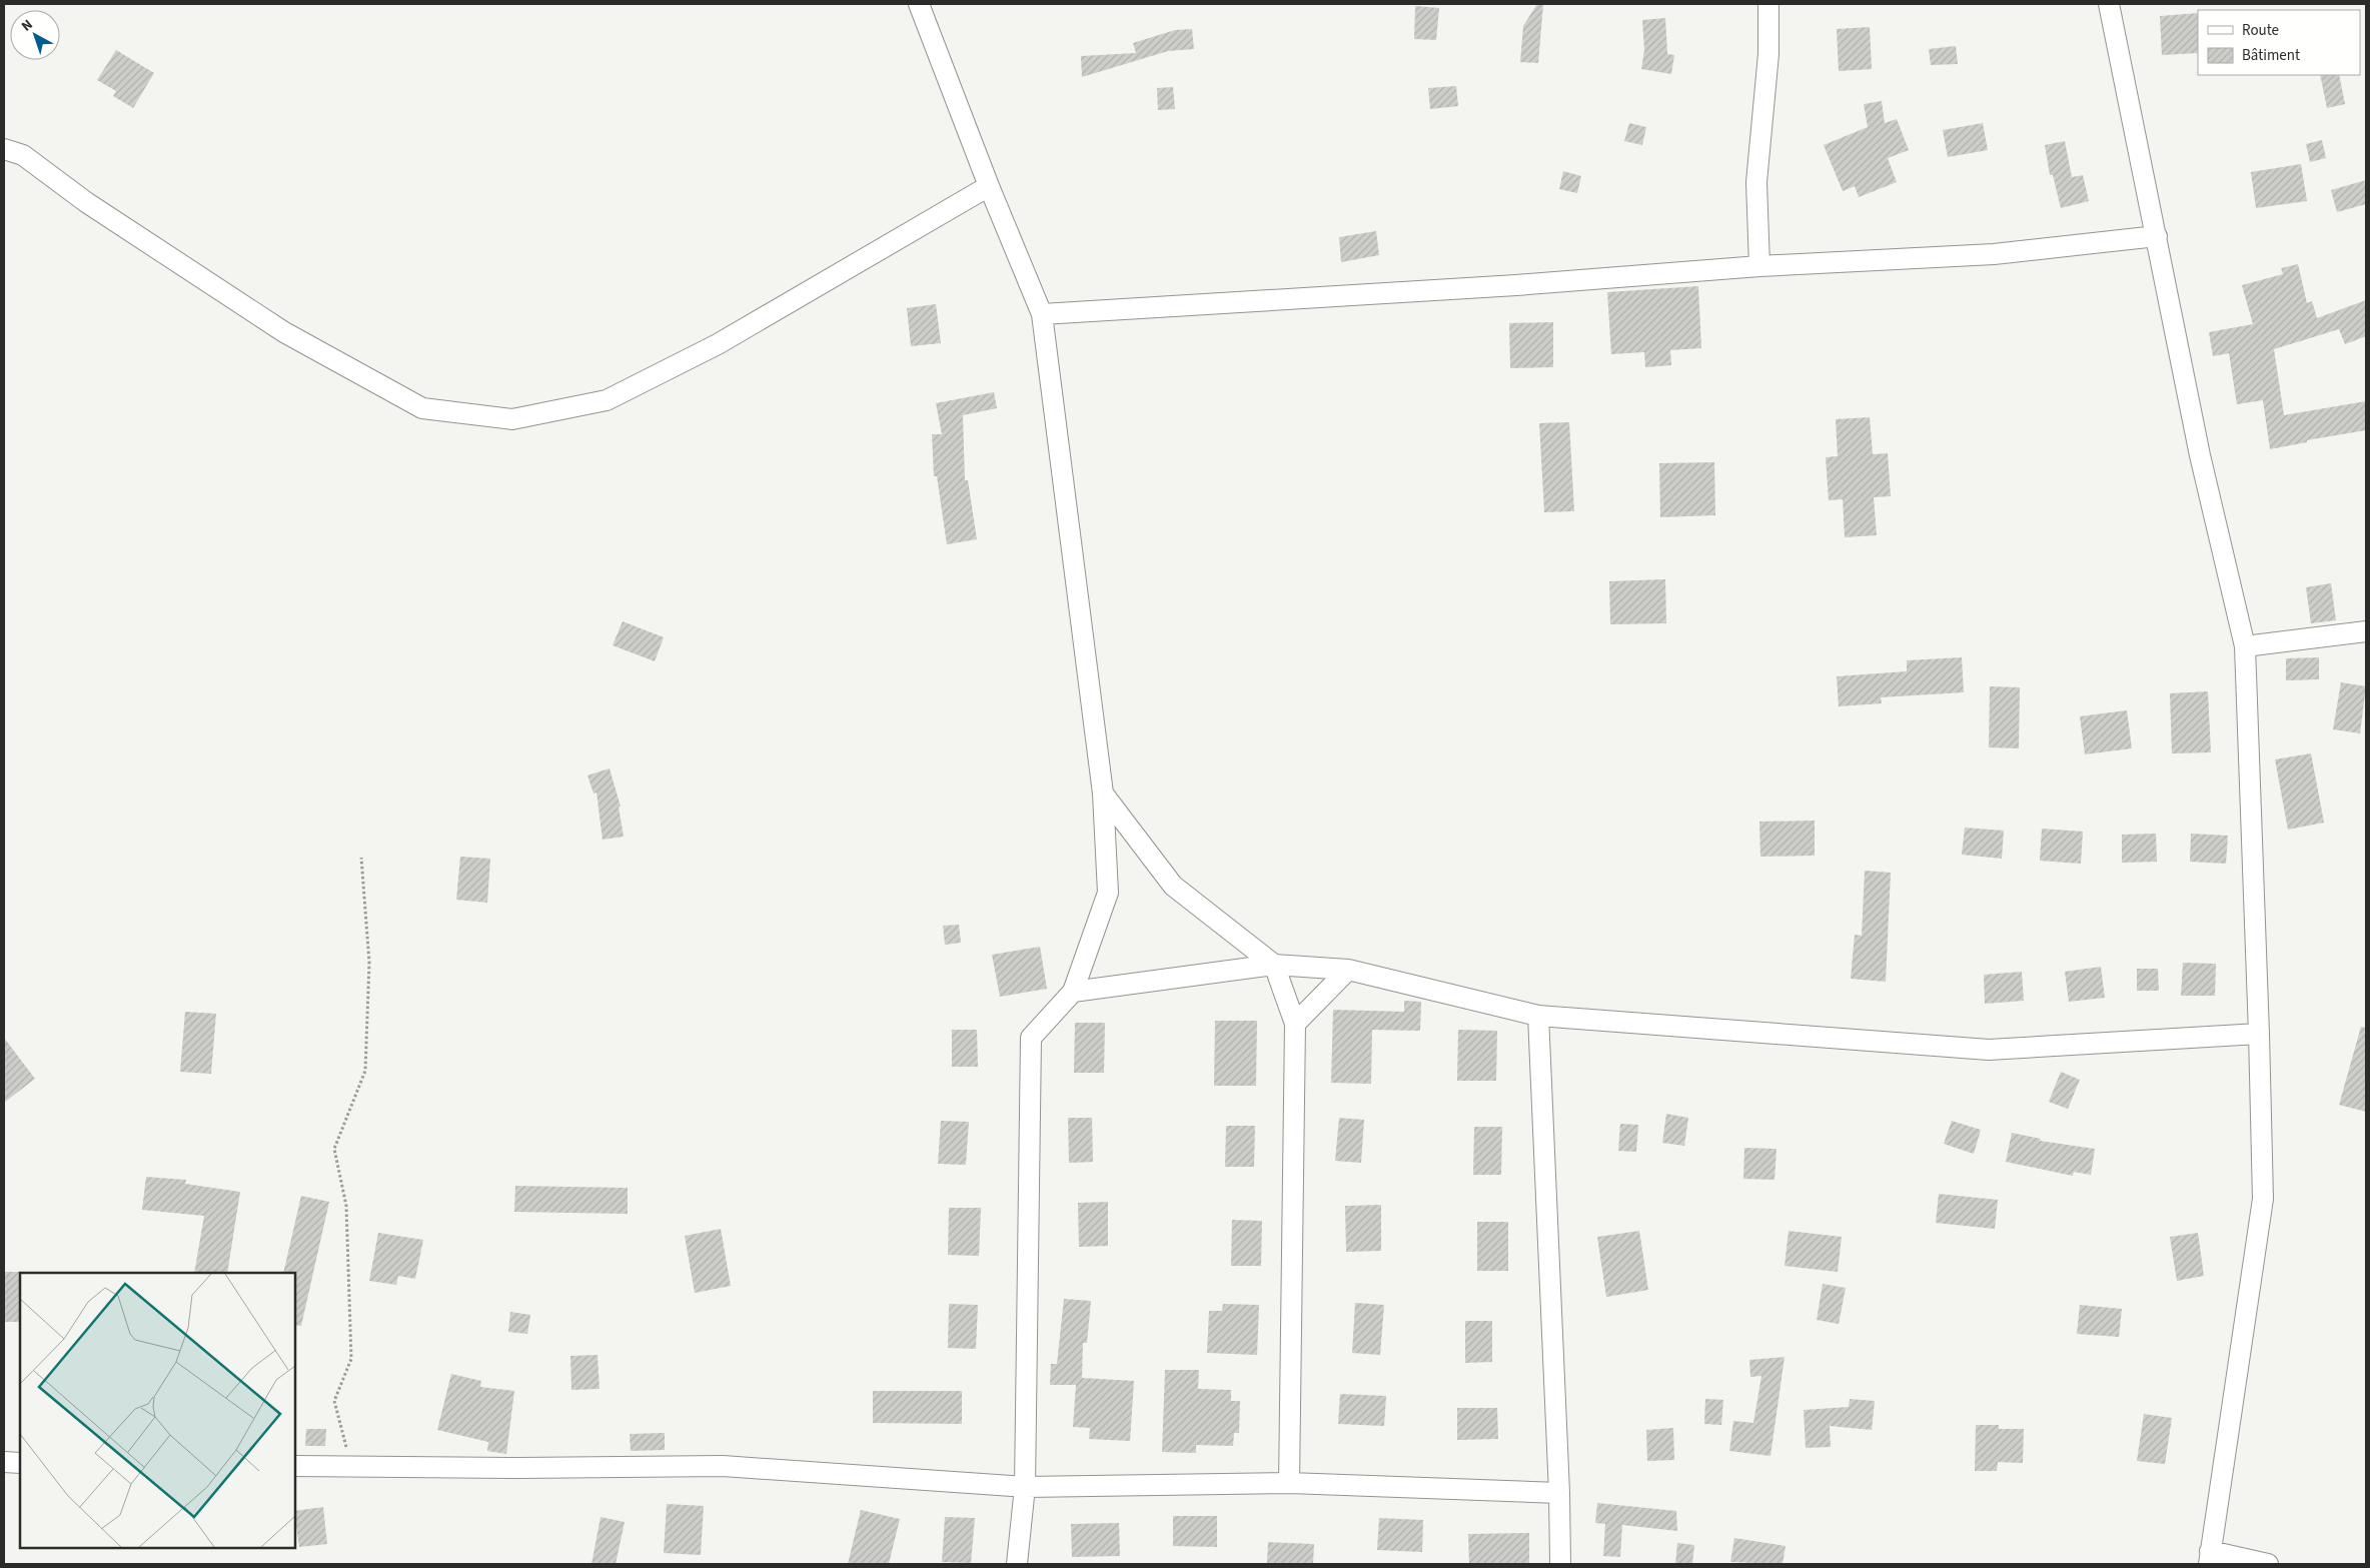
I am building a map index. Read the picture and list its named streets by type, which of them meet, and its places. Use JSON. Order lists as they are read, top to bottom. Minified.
{"legend":["Route","Bâtiment"],"north":"top left"}
